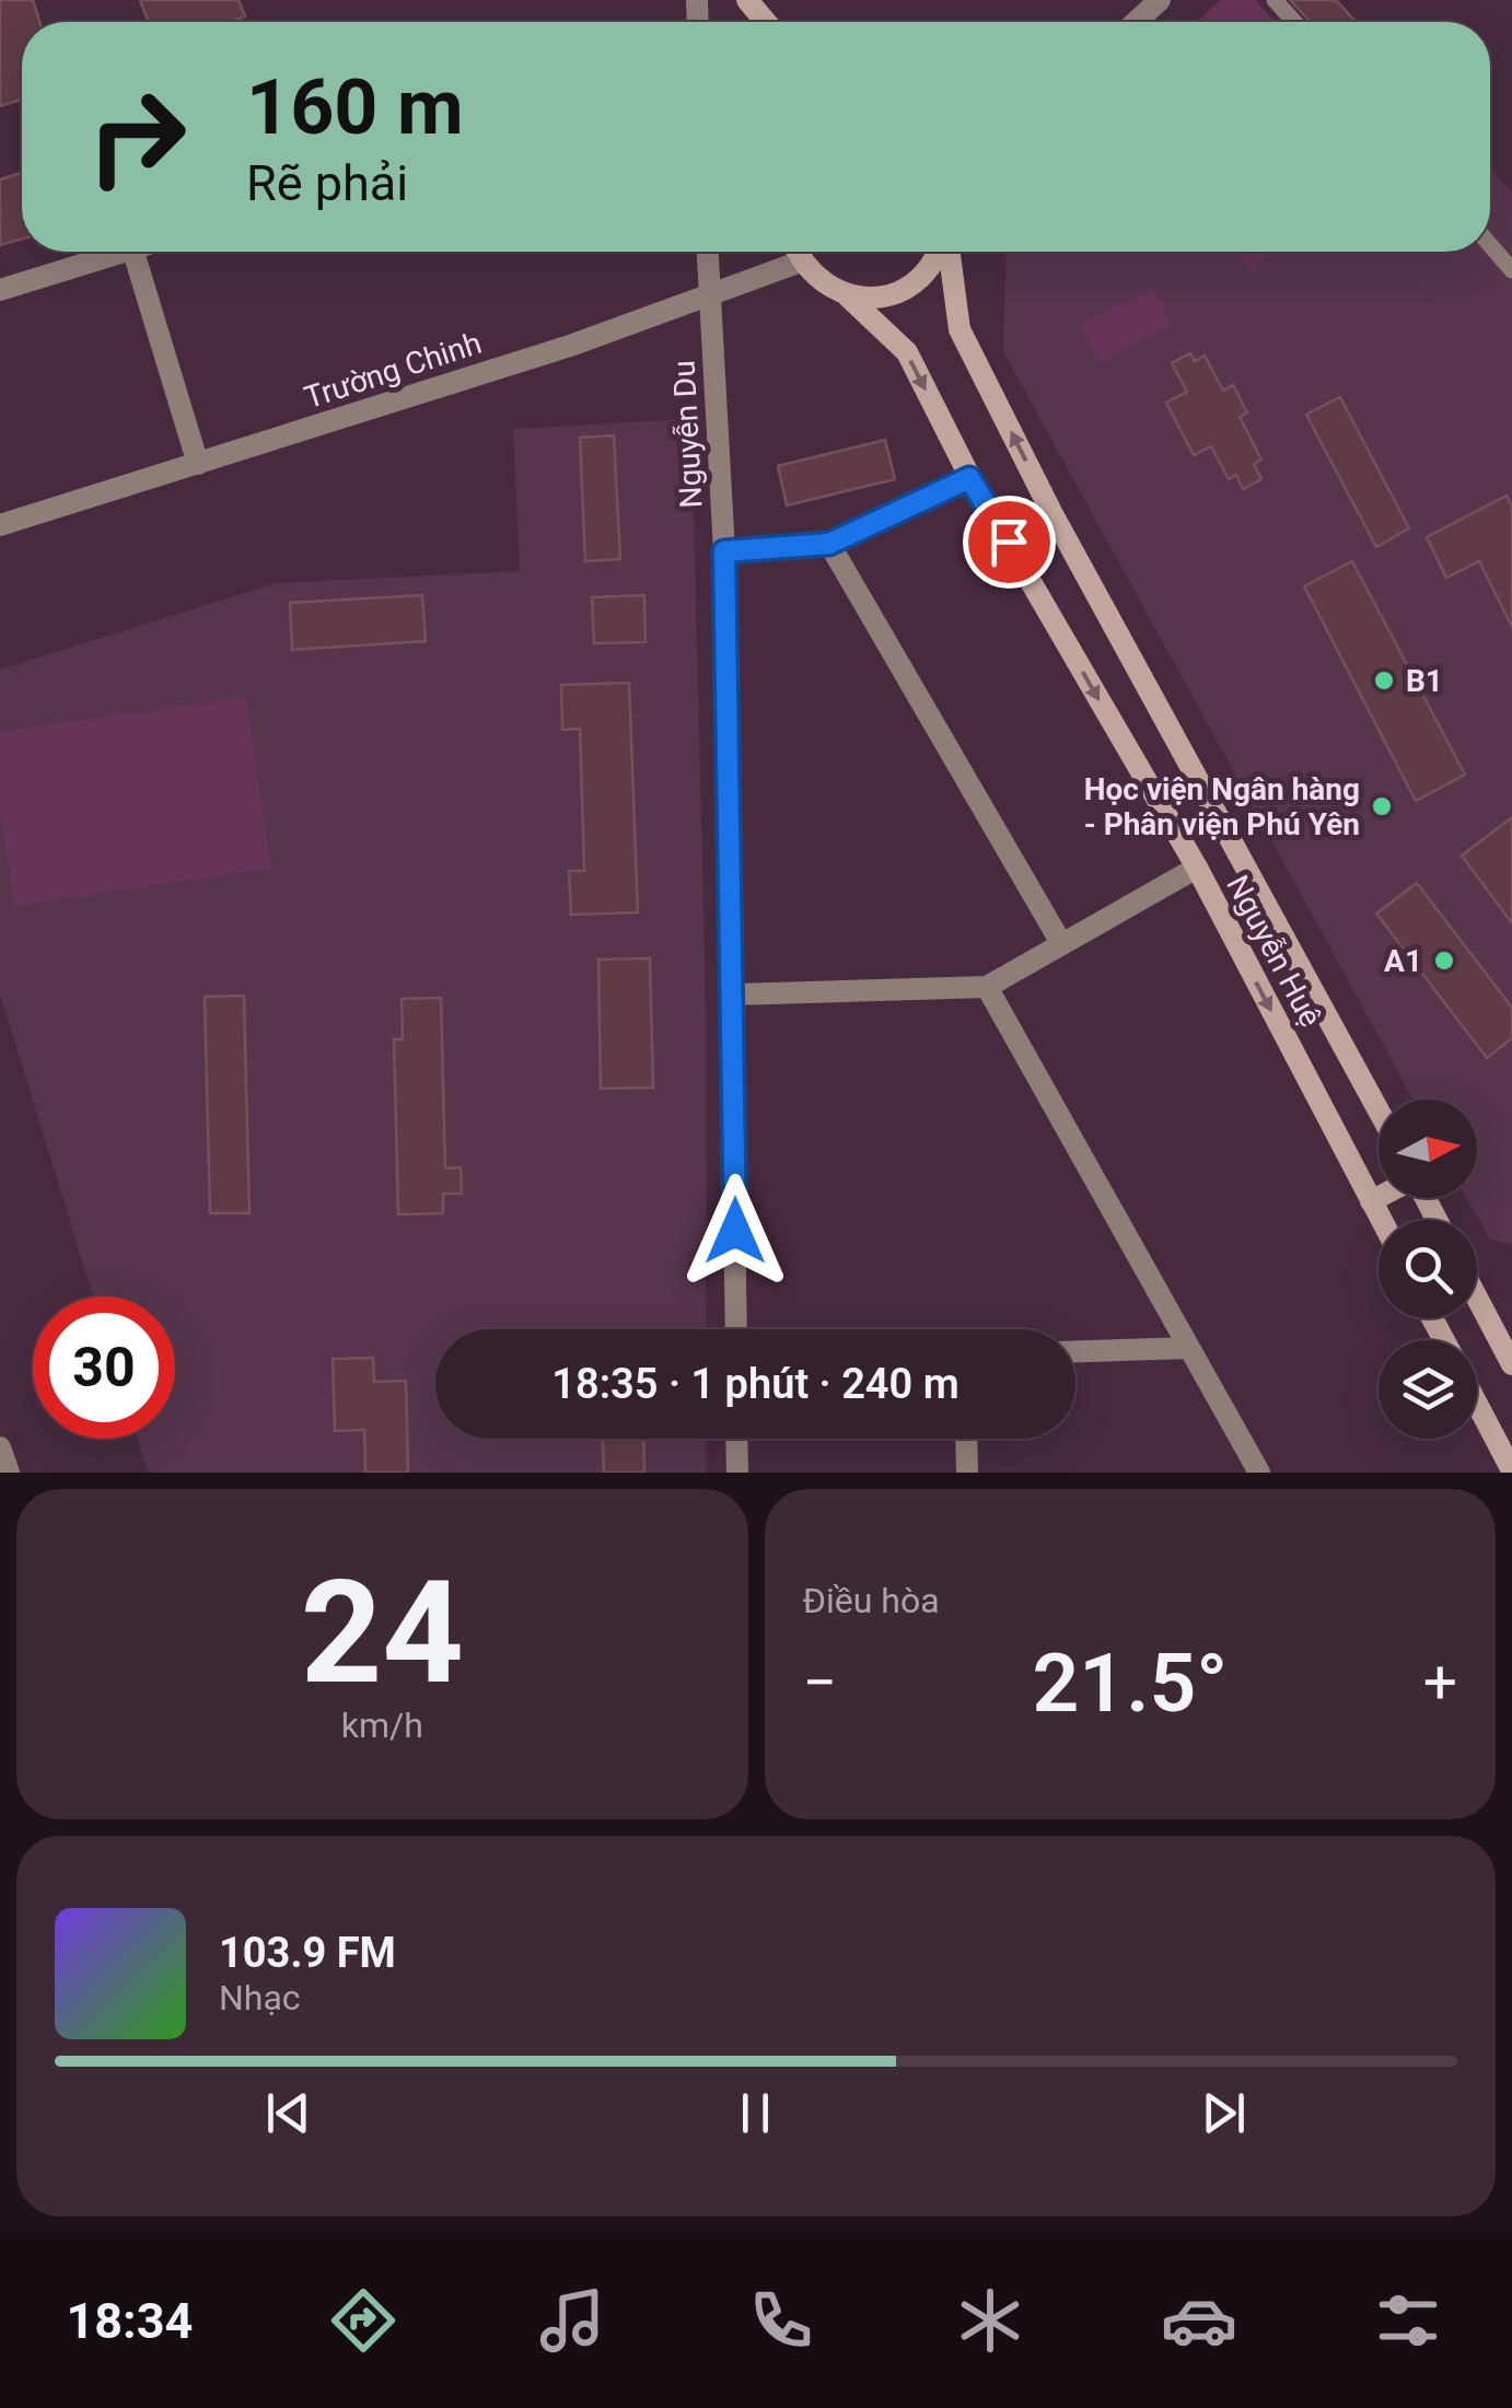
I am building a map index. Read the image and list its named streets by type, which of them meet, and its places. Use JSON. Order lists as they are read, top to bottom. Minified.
{"streets":{"main road":["Nguyễn Huệ"],"street":["Trường Chinh","Nguyễn Du"]},"crossings":[["Trường Chinh","Nguyễn Du"],["Trường Chinh","Nguyễn Huệ"]],"places":["B1","Học viện Ngân hàng - Phân viện Phú Yên","A1"],"north":"right","page":{"turn":["160 m","Rẽ phải"],"limit":"30","trip":"18:35 · 1 phút · 240 m","tile":[["24","km/h"],"Điều hòa"],"heat":["−","21.5°","+"],"song":["103.9 FM","Nhạc"],"tabs":"18:34"}}
